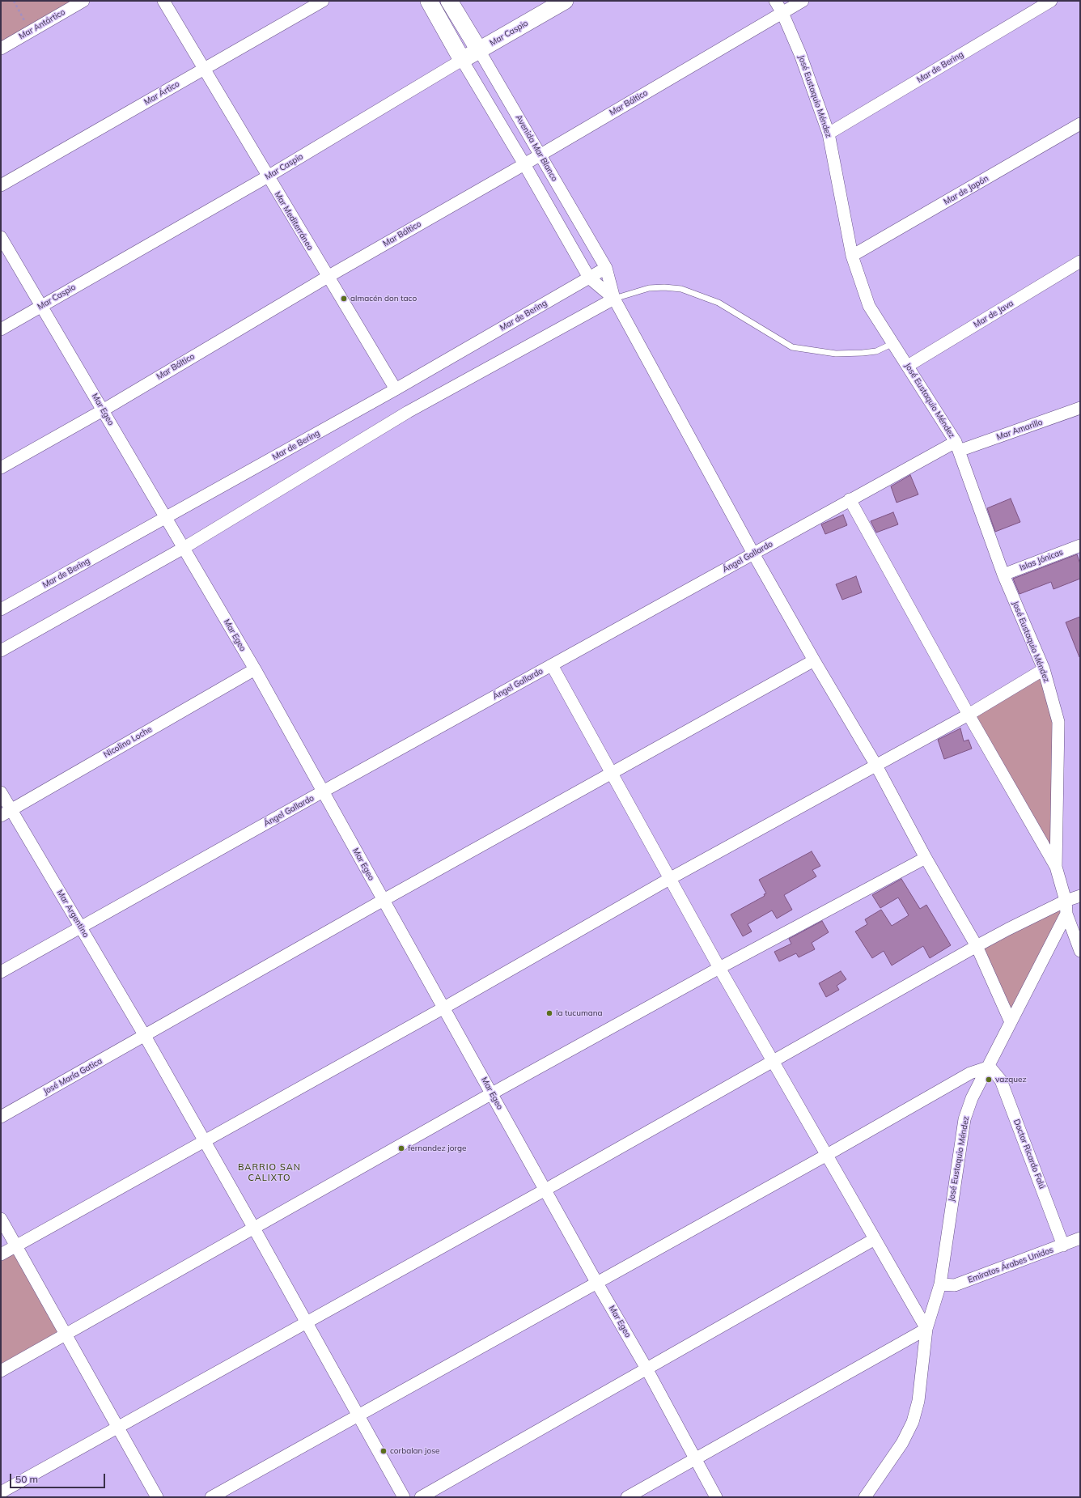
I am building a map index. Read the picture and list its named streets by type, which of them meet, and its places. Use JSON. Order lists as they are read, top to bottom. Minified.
{"streets":{"street":["Mar Antártico","Mar Caspio","Mar de Bering","Mar Ártico","José Eustaquio Méndez","Mar Báltico","Avenida Mar Blanco","Mar de Japón","Mar Mediterráneo","Mar de Java","Mar Egeo","Mar Amarillo","Ángel Gallardo","Islas Jónicas","Nicolino Loche","Mar Argentino","José María Gatica","Doctor Ricardo Falú","Emiratos Árabes Unidos"]},"crossings":[["Mar Caspio","Avenida Mar Blanco"],["Mar Caspio","Mar Mediterráneo"],["Mar Caspio","Mar Egeo"],["Mar de Bering","José Eustaquio Méndez"],["Mar de Bering","Avenida Mar Blanco"],["Mar de Bering","Mar Mediterráneo"],["Mar de Bering","Mar Egeo"],["Mar Ártico","Mar Mediterráneo"],["José Eustaquio Méndez","Mar Báltico"],["José Eustaquio Méndez","Mar de Japón"],["José Eustaquio Méndez","Mar de Java"],["José Eustaquio Méndez","Mar Amarillo"],["José Eustaquio Méndez","Ángel Gallardo"],["José Eustaquio Méndez","Islas Jónicas"],["José Eustaquio Méndez","Doctor Ricardo Falú"],["José Eustaquio Méndez","Emiratos Árabes Unidos"],["Mar Báltico","Avenida Mar Blanco"],["Mar Báltico","Mar Mediterráneo"],["Mar Báltico","Mar Egeo"],["Mar Egeo","Ángel Gallardo"],["Mar Egeo","Nicolino Loche"],["Mar Egeo","José María Gatica"],["Mar Amarillo","Ángel Gallardo"],["Ángel Gallardo","Mar Argentino"],["Nicolino Loche","Mar Argentino"],["Mar Argentino","José María Gatica"],["Doctor Ricardo Falú","Emiratos Árabes Unidos"]],"districts":["BARRIO SAN CALIXTO"],"places":["almacén don taco","la tucumana","vazquez","fernandez jorge","corbalan jose"],"scale_bar":"50 m"}
